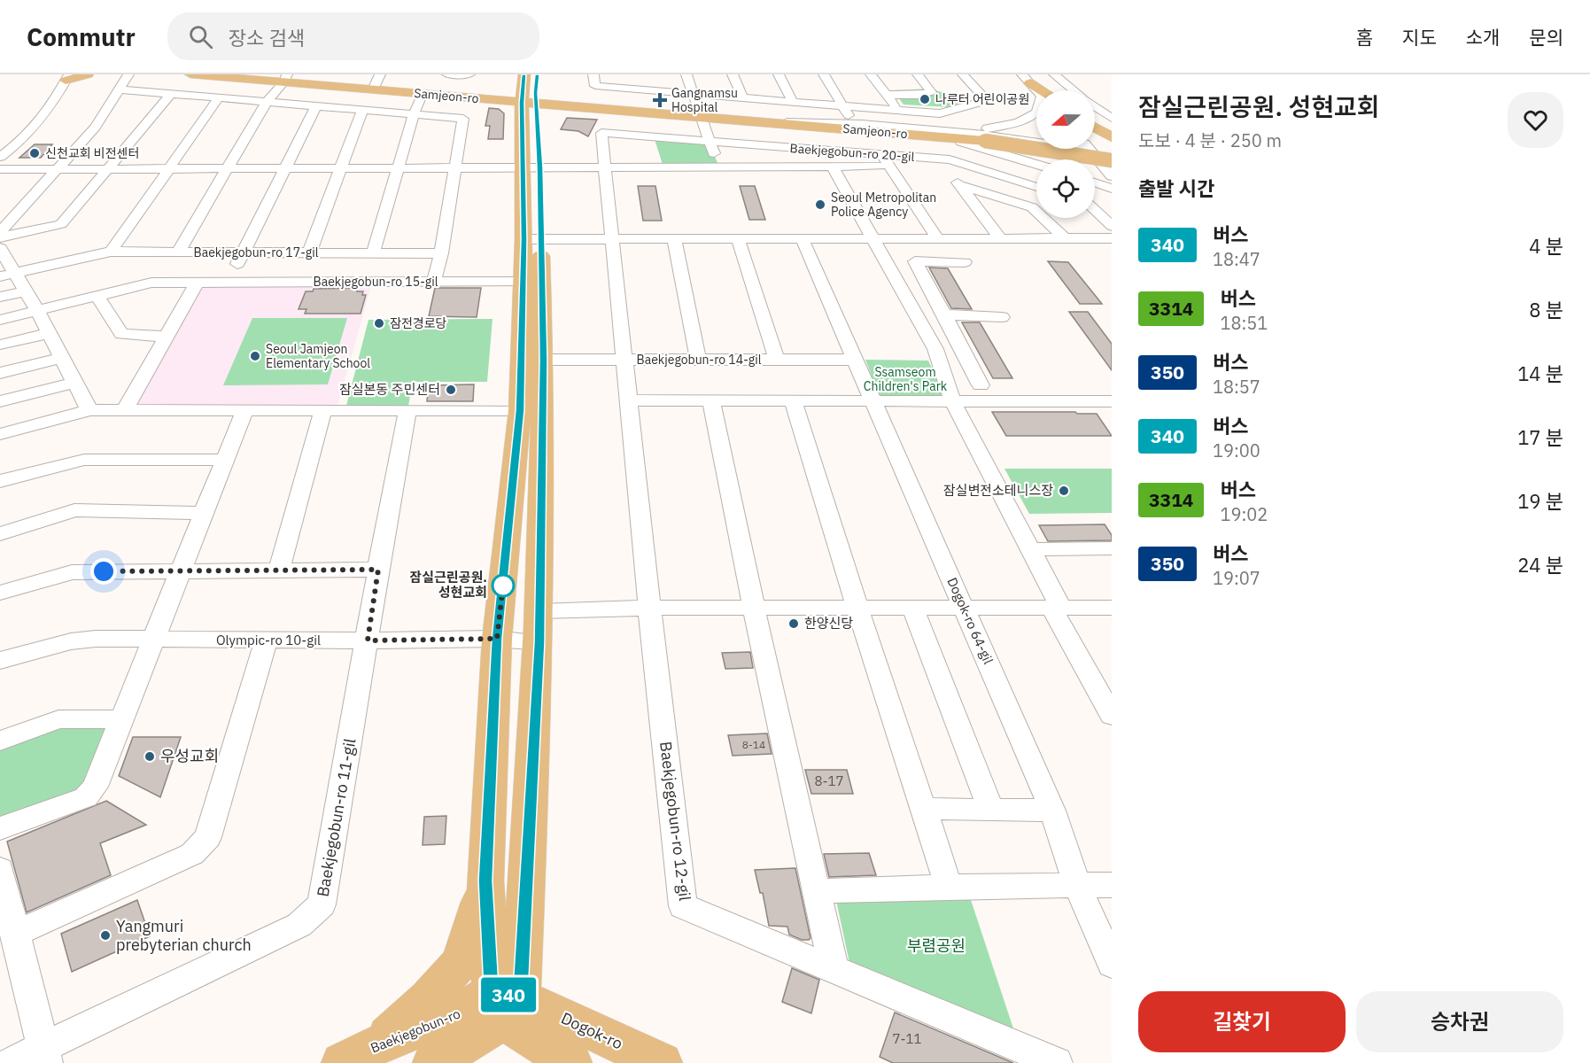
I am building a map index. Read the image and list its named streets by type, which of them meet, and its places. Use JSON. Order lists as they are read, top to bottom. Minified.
{"streets":{"main road":["Samjeon-ro","Baekjegobun-ro","Dogok-ro"],"street":["Baekjegobun-ro 20-gil","Baekjegobun-ro 17-gil","Baekjegobun-ro 15-gil","Baekjegobun-ro 14-gil","Dogok-ro 64-gil","Olympic-ro 10-gil","Baekjegobun-ro 11-gil","Baekjegobun-ro 12-gil"]},"crossings":[["Baekjegobun-ro 20-gil","Baekjegobun-ro 12-gil"],["Baekjegobun-ro 14-gil","Dogok-ro 64-gil"],["Baekjegobun-ro 14-gil","Baekjegobun-ro 12-gil"],["Olympic-ro 10-gil","Baekjegobun-ro 11-gil"],["Baekjegobun-ro","Dogok-ro"]],"parks":["Ssamseom Children's Park","부렴공원"],"places":{"other":["나루터 어린이공원","신천교회 비전센터","Seoul Metropolitan Police Agency","잠전경로당","Seoul Jamjeon Elementary School","잠실본동 주민센터","잠실변전소테니스장","잠실근린공원. 성현교회","한양신당","우성교회","Yangmuri prebyterian church"],"health":["Gangnamsu Hospital"]},"lines":["bus line 340"],"house_numbers":["8-14","8-17","7-11"],"north":"left","page":{"header":"Commutr","search":"장소 검색","nav":["홈","지도","소개","문의"],"on_map":"340","heading":[["잠실근린공원. 성현교회","도보 · 4 분 · 250 m"],"출발 시간"],"list":[{"mark":"340","name":"버스","note":"18:47","value":"4 분"},{"mark":"3314","name":"버스","note":"18:51","value":"8 분"},{"mark":"350","name":"버스","note":"18:57","value":"14 분"},{"mark":"340","name":"버스","note":"19:00","value":"17 분"},{"mark":"3314","name":"버스","note":"19:02","value":"19 분"},{"mark":"350","name":"버스","note":"19:07","value":"24 분"}],"buttons":["길찾기","승차권"]}}
